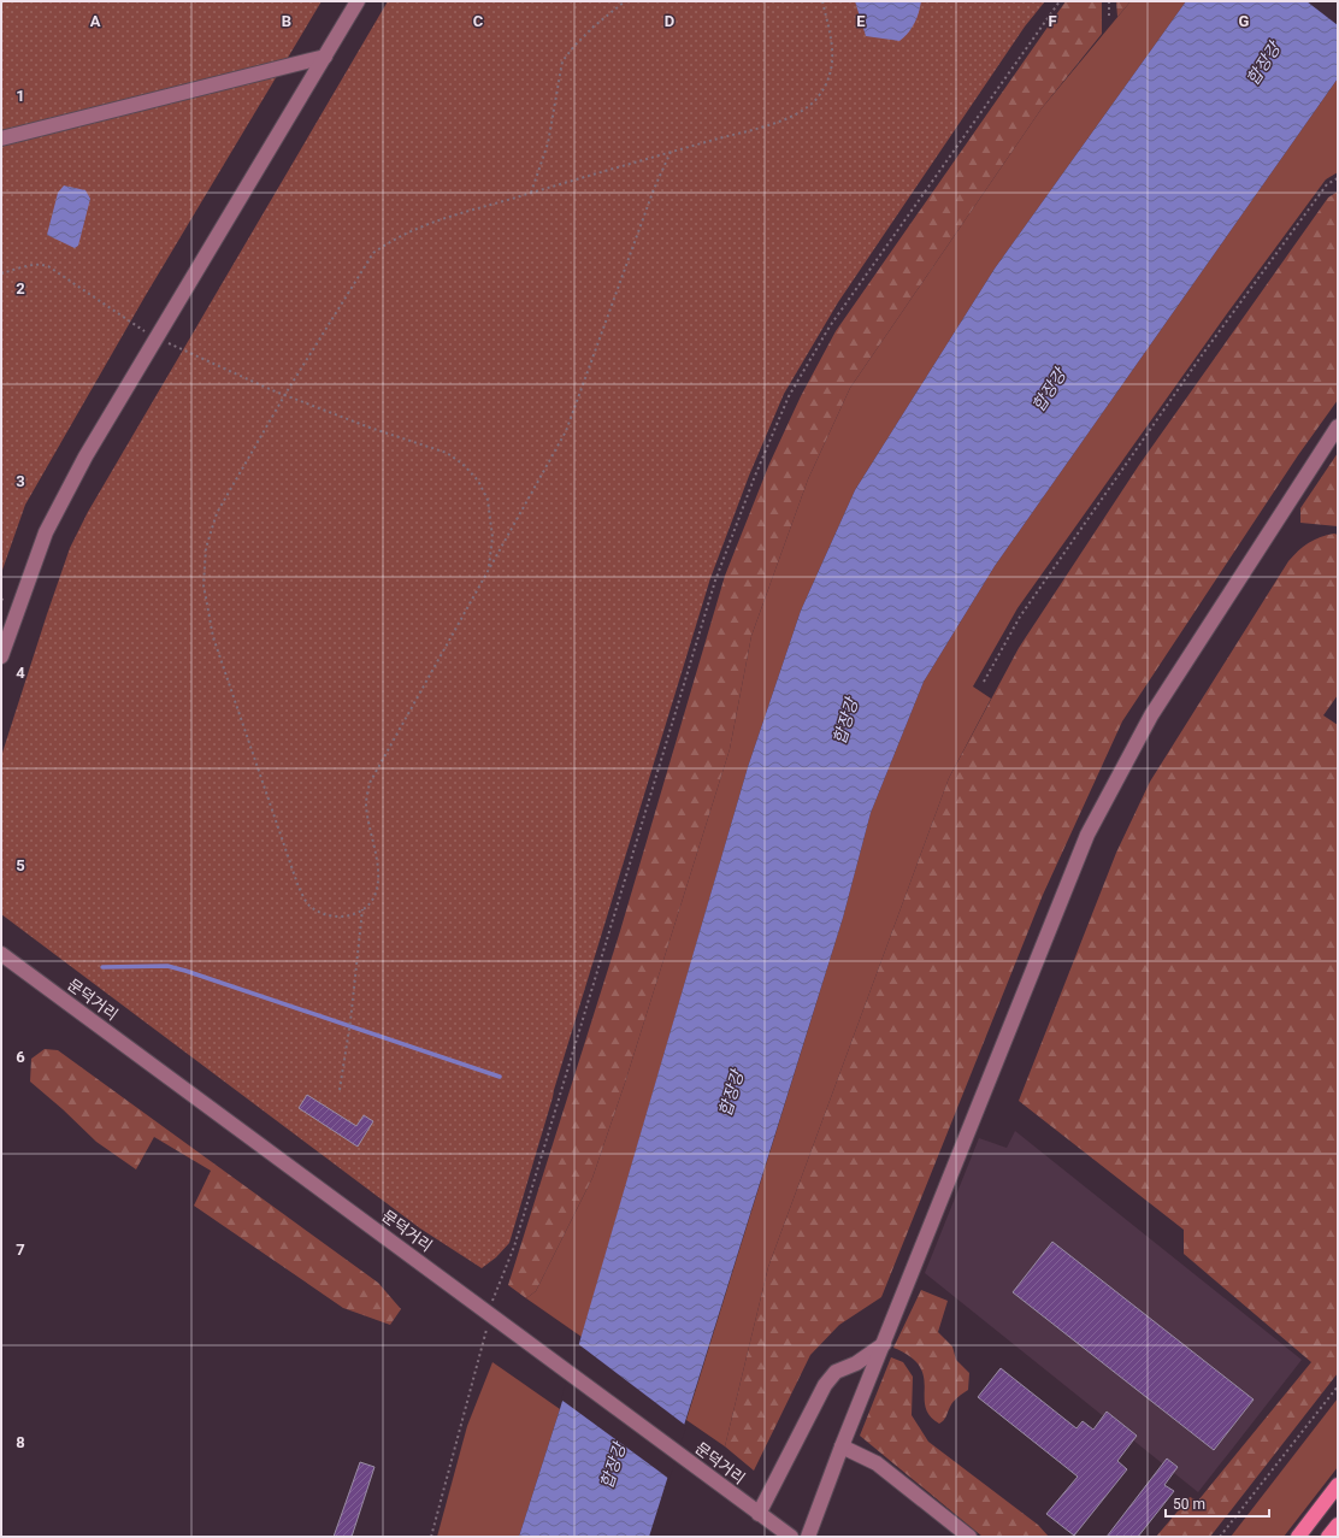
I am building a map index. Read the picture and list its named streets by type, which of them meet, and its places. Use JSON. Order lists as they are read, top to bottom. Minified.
{"streets":{"street":["문덕거리"]},"water":["합장강"],"scale_bar":"50 m","grid":{"columns":["A","B","C","D","E","F","G"],"rows":["1","2","3","4","5","6","7","8"]}}
